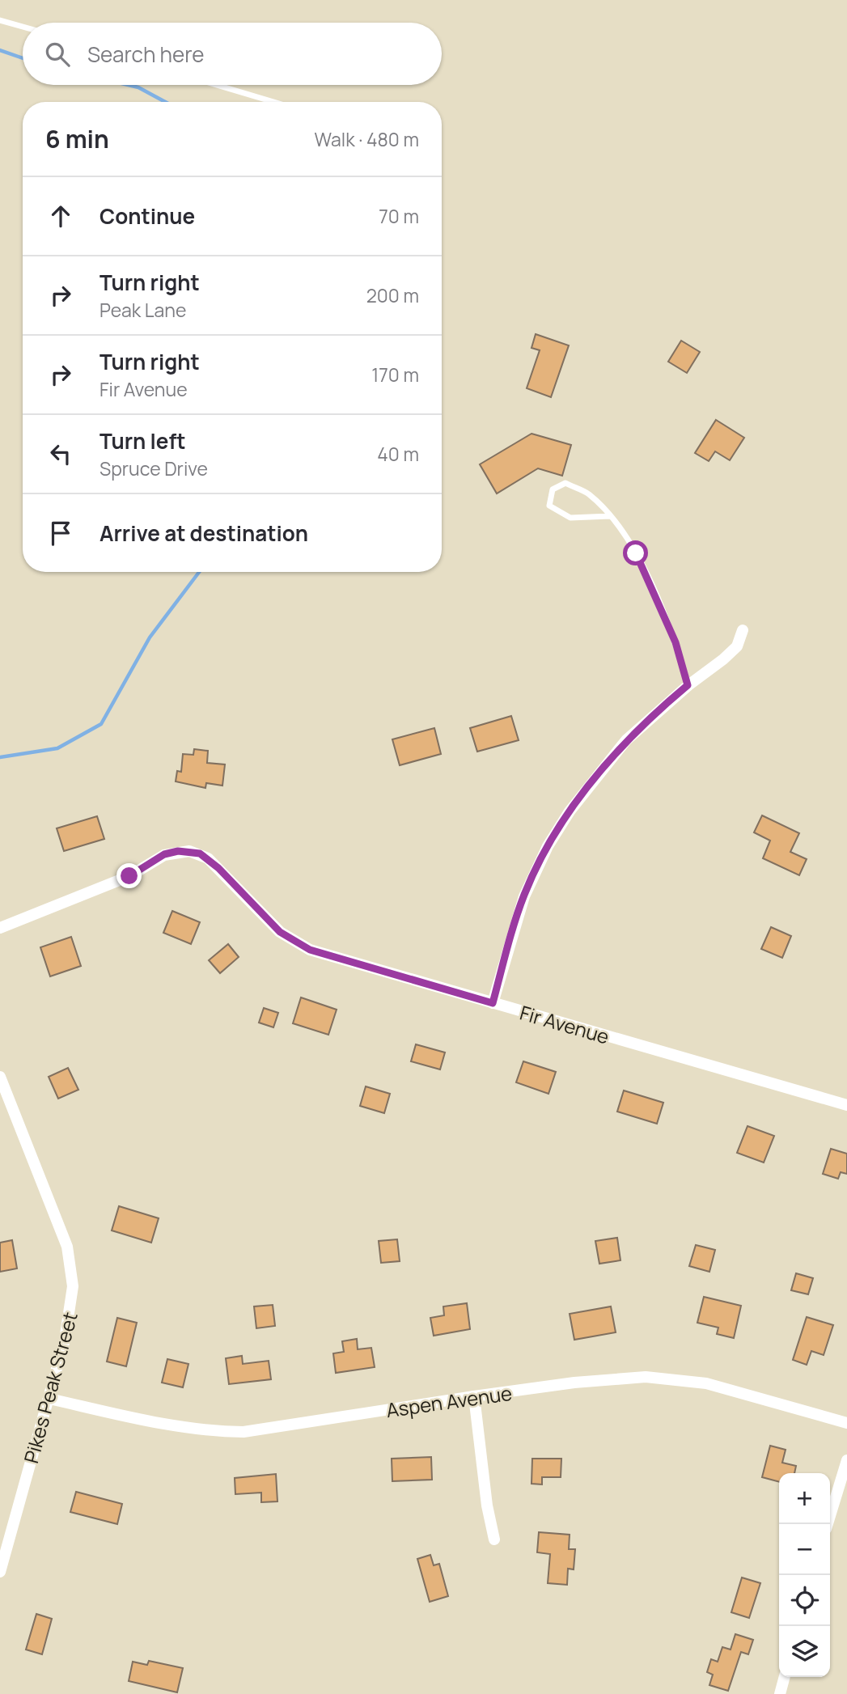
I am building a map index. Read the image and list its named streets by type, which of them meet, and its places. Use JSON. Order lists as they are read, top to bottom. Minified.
{"streets":{"street":["Fir Avenue","Pikes Peak Street","Aspen Avenue"]},"crossings":[["Pikes Peak Street","Aspen Avenue"]],"page":{"search":"Search here","heading":["6 min","Walk · 480 m"],"list":[["Continue","70 m"],["Turn right","Peak Lane","200 m"],["Turn right","Fir Avenue","170 m"],["Turn left","Spruce Drive","40 m"],"Arrive at destination"],"map_buttons":["+","−"]}}
